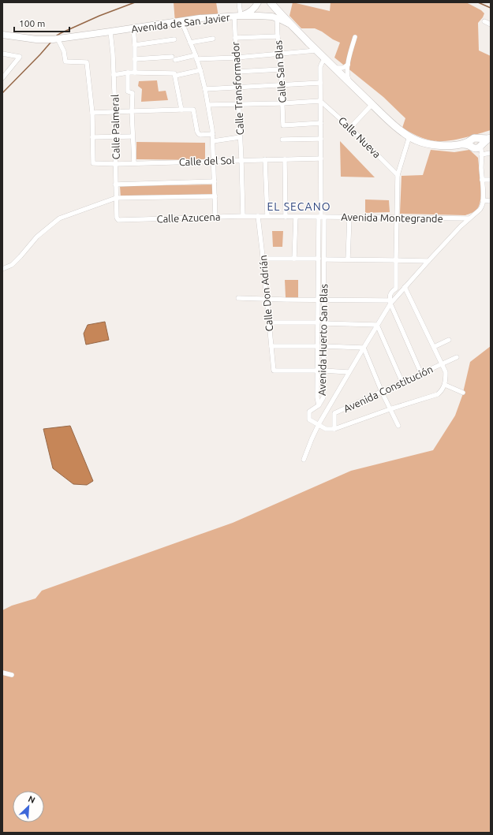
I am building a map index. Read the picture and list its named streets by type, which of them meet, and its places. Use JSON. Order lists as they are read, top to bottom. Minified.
{"streets":{"main road":["Avenida de San Javier"],"street":["Calle San Blas","Calle Transformador","Calle Palmeral","Calle Nueva","Calle del Sol","Calle Azucena","Avenida Montegrande","Calle Don Adrián","Avenida Huerto San Blas","Avenida Constitución"]},"crossings":[["Avenida de San Javier","Calle San Blas"],["Avenida de San Javier","Calle Transformador"],["Avenida de San Javier","Calle Palmeral"],["Calle San Blas","Avenida Huerto San Blas"],["Calle Transformador","Calle del Sol"],["Calle Transformador","Calle Azucena"],["Calle Palmeral","Calle del Sol"],["Calle Palmeral","Calle Azucena"],["Calle Nueva","Avenida Huerto San Blas"],["Calle del Sol","Avenida Huerto San Blas"],["Calle Azucena","Avenida Montegrande"],["Calle Azucena","Calle Don Adrián"],["Avenida Montegrande","Calle Don Adrián"],["Avenida Montegrande","Avenida Huerto San Blas"],["Calle Don Adrián","Avenida Huerto San Blas"]],"districts":["EL SECANO"],"scale_bar":"100 m","north":"top right"}
